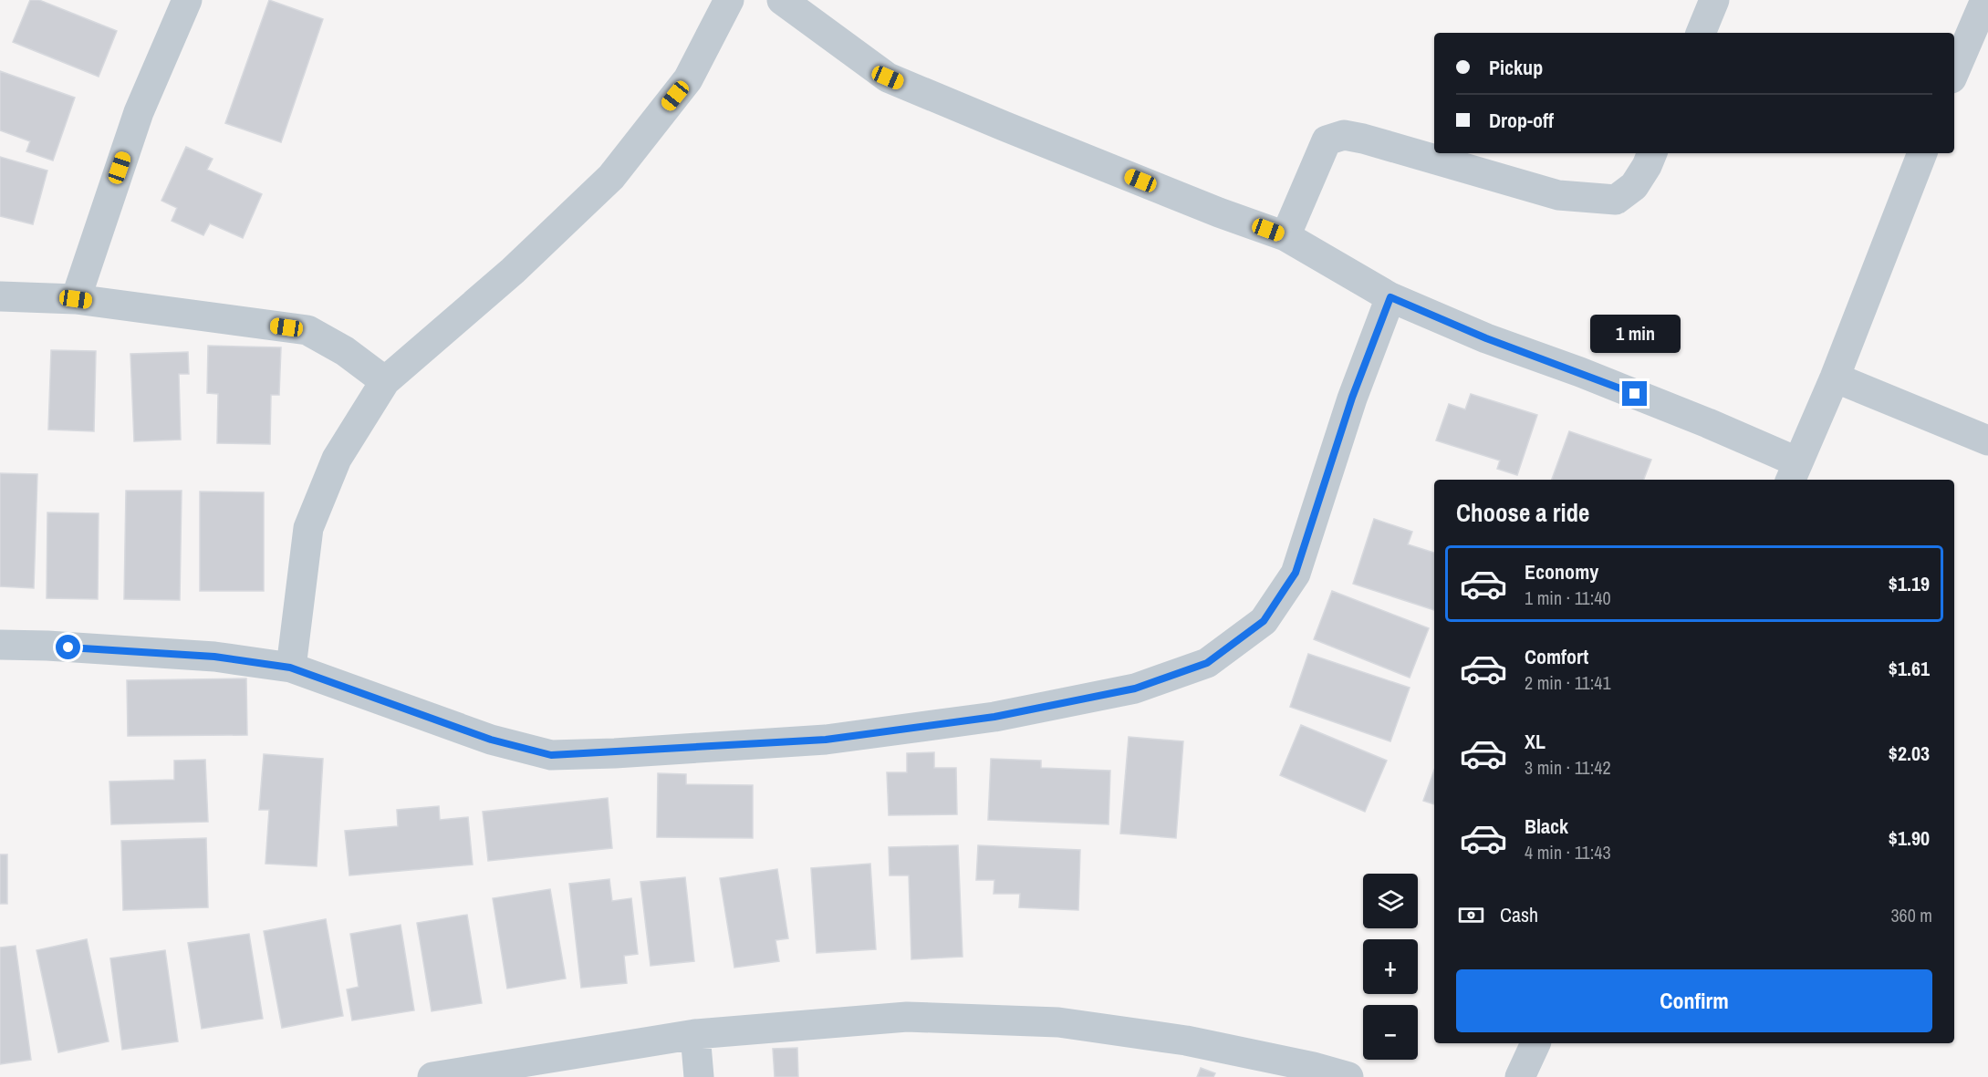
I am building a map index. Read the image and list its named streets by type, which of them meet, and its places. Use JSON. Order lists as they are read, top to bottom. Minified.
{"page":{"banner":["Pickup","Drop-off"],"bubble":"1 min","heading":"Choose a ride","list":[{"name":"Economy","note":"1 min · 11:40","value":"$1.19"},{"name":"Comfort","note":"2 min · 11:41","value":"$1.61"},{"name":"XL","note":"3 min · 11:42","value":"$2.03"},{"name":"Black","note":"4 min · 11:43","value":"$1.90"}],"map_buttons":["+","−"],"pay":["Cash","360 m"],"buttons":"Confirm"}}
